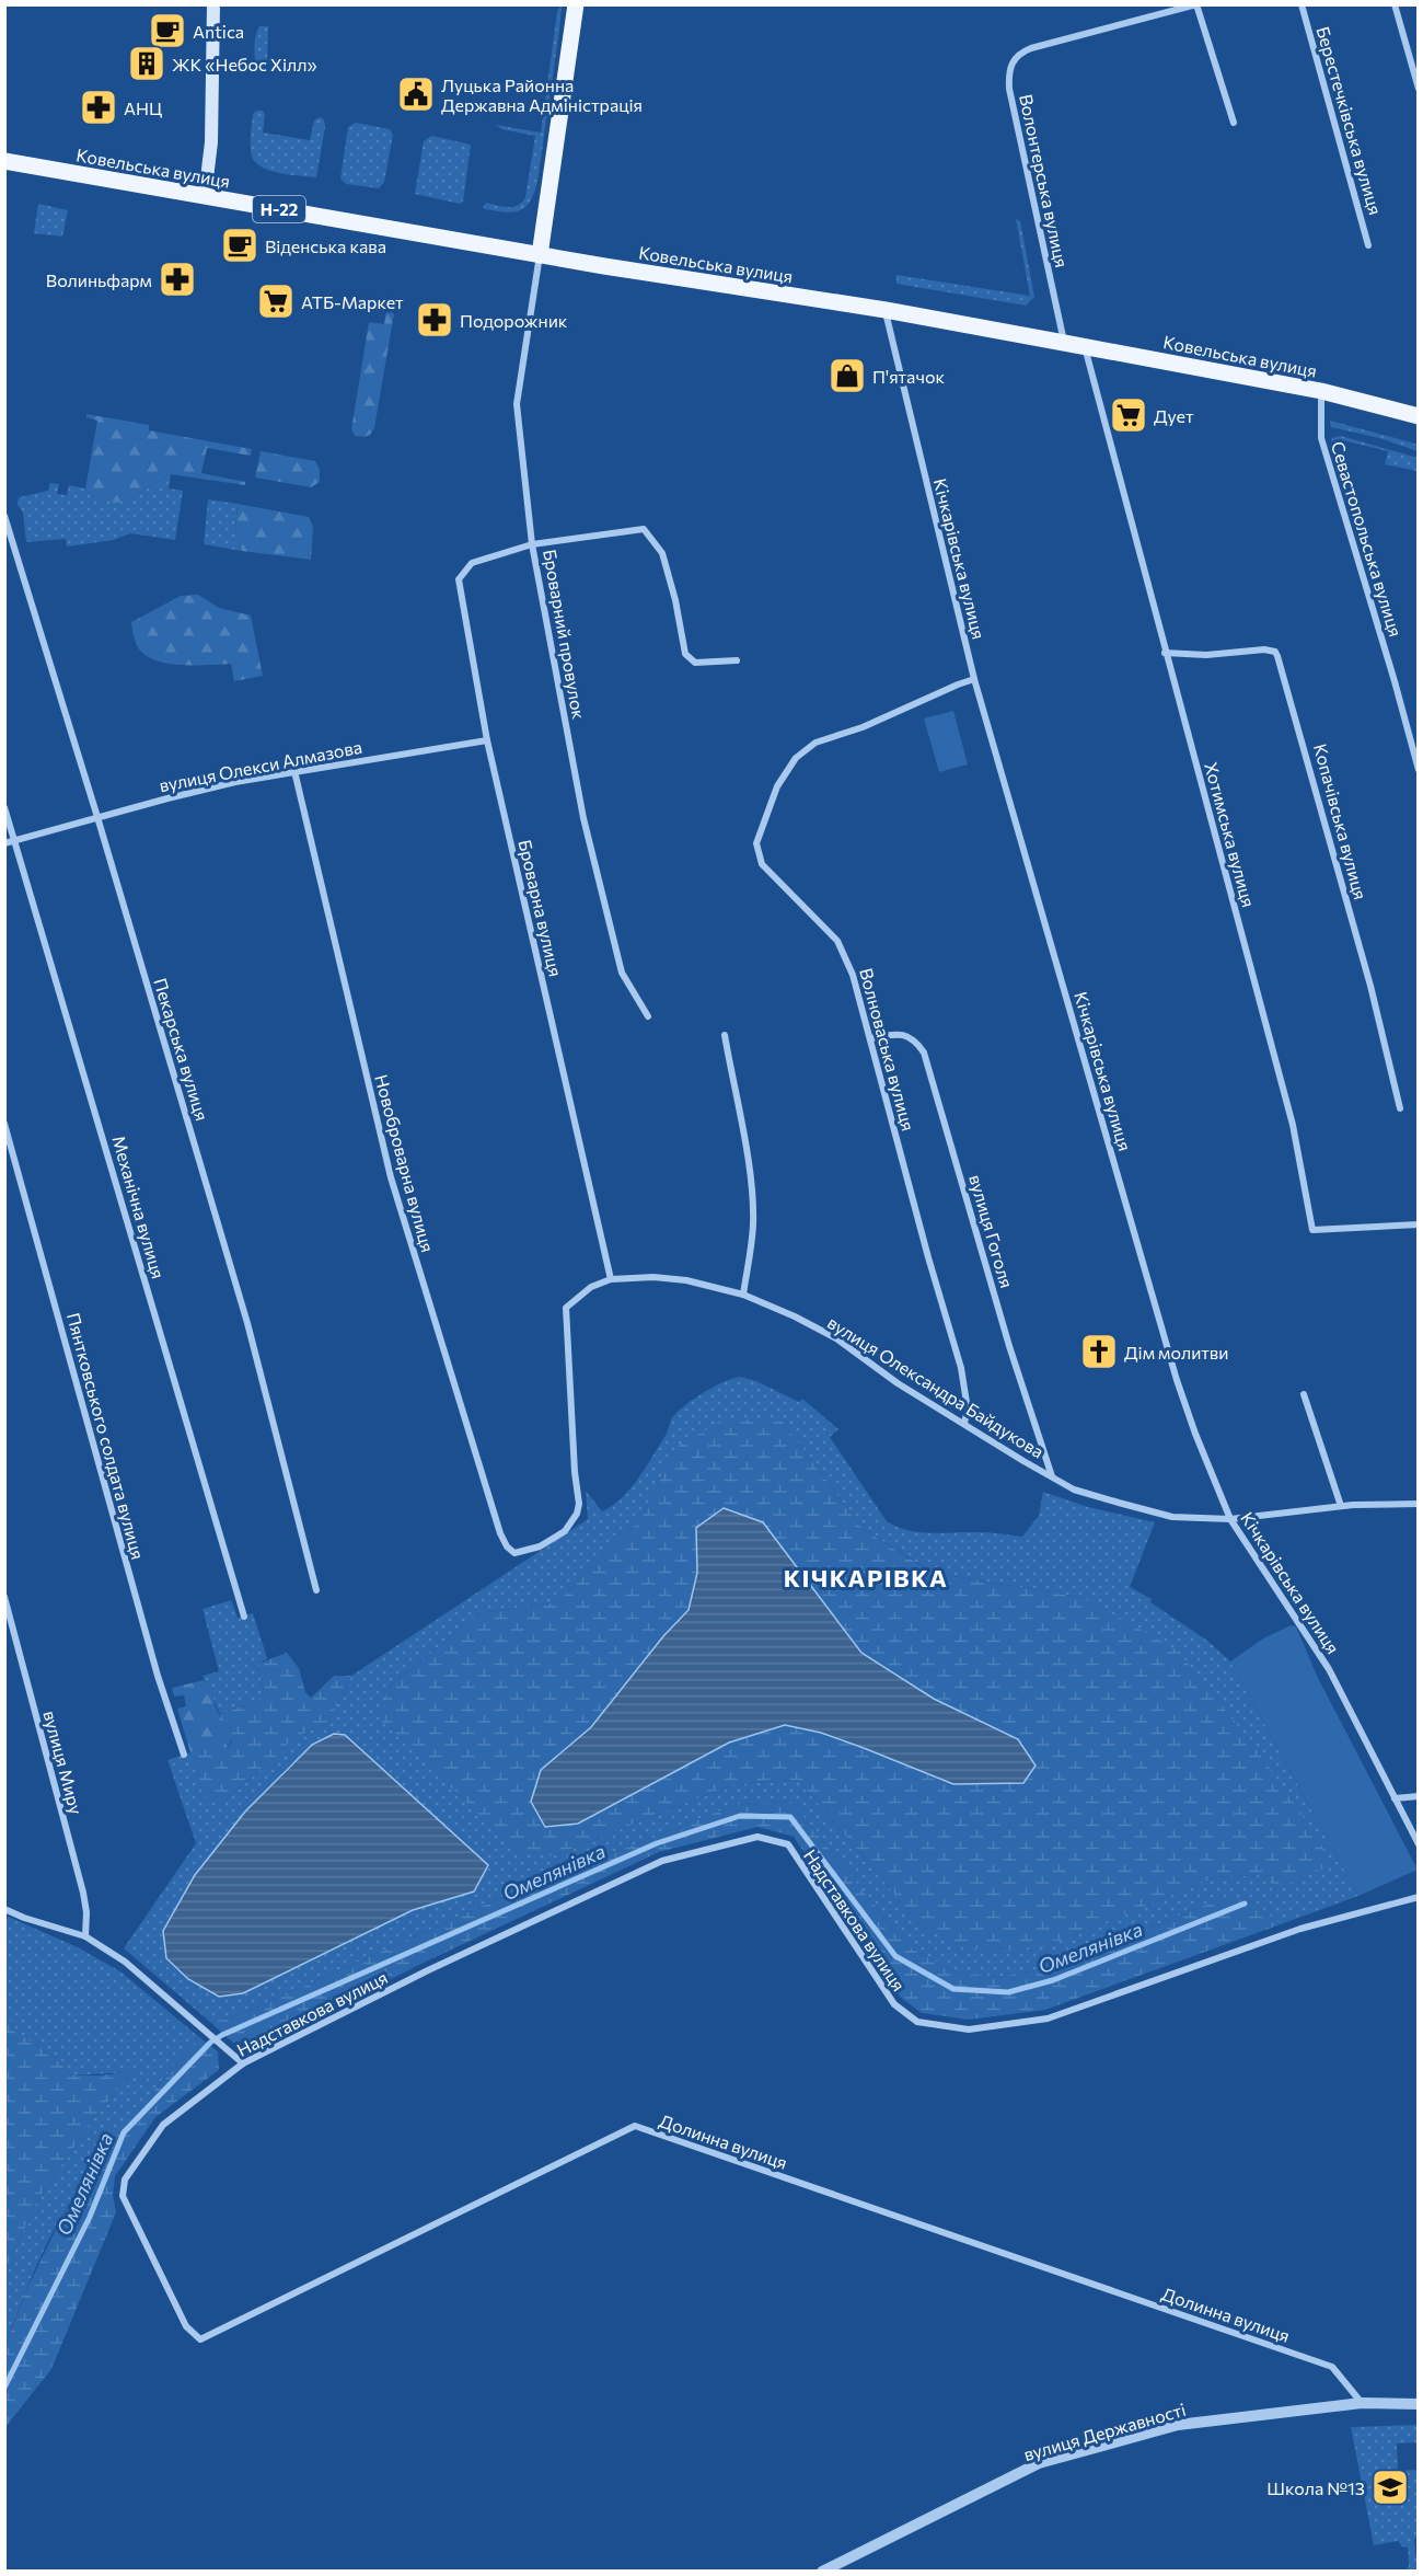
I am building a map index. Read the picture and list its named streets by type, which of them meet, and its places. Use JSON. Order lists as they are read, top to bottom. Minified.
{"streets":{"main road":["Ковельська вулиця","Н-22"],"street":["Берестечківська вулиця","Волонтерська вулиця","Севастопольська вулиця","Кічкарівська вулиця","Броварний провулок","вулиця Олекси Алмазова","Копачівська вулиця","Хотимська вулиця","Броварна вулиця","Пекарська вулиця","Волноваська вулиця","Новоброварна вулиця","Механічна вулиця","вулиця Гоголя","вулиця Олександра Байдукова","Пянтковського солдата вулиця","вулиця Миру","Надставкова вулиця","Долинна вулиця","вулиця Державності"]},"crossings":[["Ковельська вулиця","Волонтерська вулиця"],["Ковельська вулиця","Севастопольська вулиця"],["Ковельська вулиця","Кічкарівська вулиця"],["Ковельська вулиця","Хотимська вулиця"],["Кічкарівська вулиця","Волноваська вулиця"],["Кічкарівська вулиця","вулиця Олександра Байдукова"],["Броварний провулок","Броварна вулиця"],["вулиця Олекси Алмазова","Броварна вулиця"],["вулиця Олекси Алмазова","Пекарська вулиця"],["вулиця Олекси Алмазова","Новоброварна вулиця"],["вулиця Олекси Алмазова","Механічна вулиця"],["Копачівська вулиця","Хотимська вулиця"],["Броварна вулиця","Новоброварна вулиця"],["Броварна вулиця","вулиця Олександра Байдукова"],["Волноваська вулиця","вулиця Гоголя"],["Волноваська вулиця","вулиця Олександра Байдукова"],["Новоброварна вулиця","вулиця Олександра Байдукова"],["вулиця Гоголя","вулиця Олександра Байдукова"],["Надставкова вулиця","Долинна вулиця"],["Долинна вулиця","вулиця Державності"]],"districts":["КІЧКАРІВКА"],"water":["Омелянівка"],"places":{"cafe":["Antica","Віденська кава"],"building":["ЖК «Небос Хілл»"],"public building":["Луцька Районна Державна Адміністрація"],"pharmacy":["АНЦ","Волиньфарм","Подорожник"],"supermarket":["АТБ-Маркет","Дует"],"shop":["П'ятачок"],"church":["Дім молитви"],"school or university":["Школа №13"]}}
